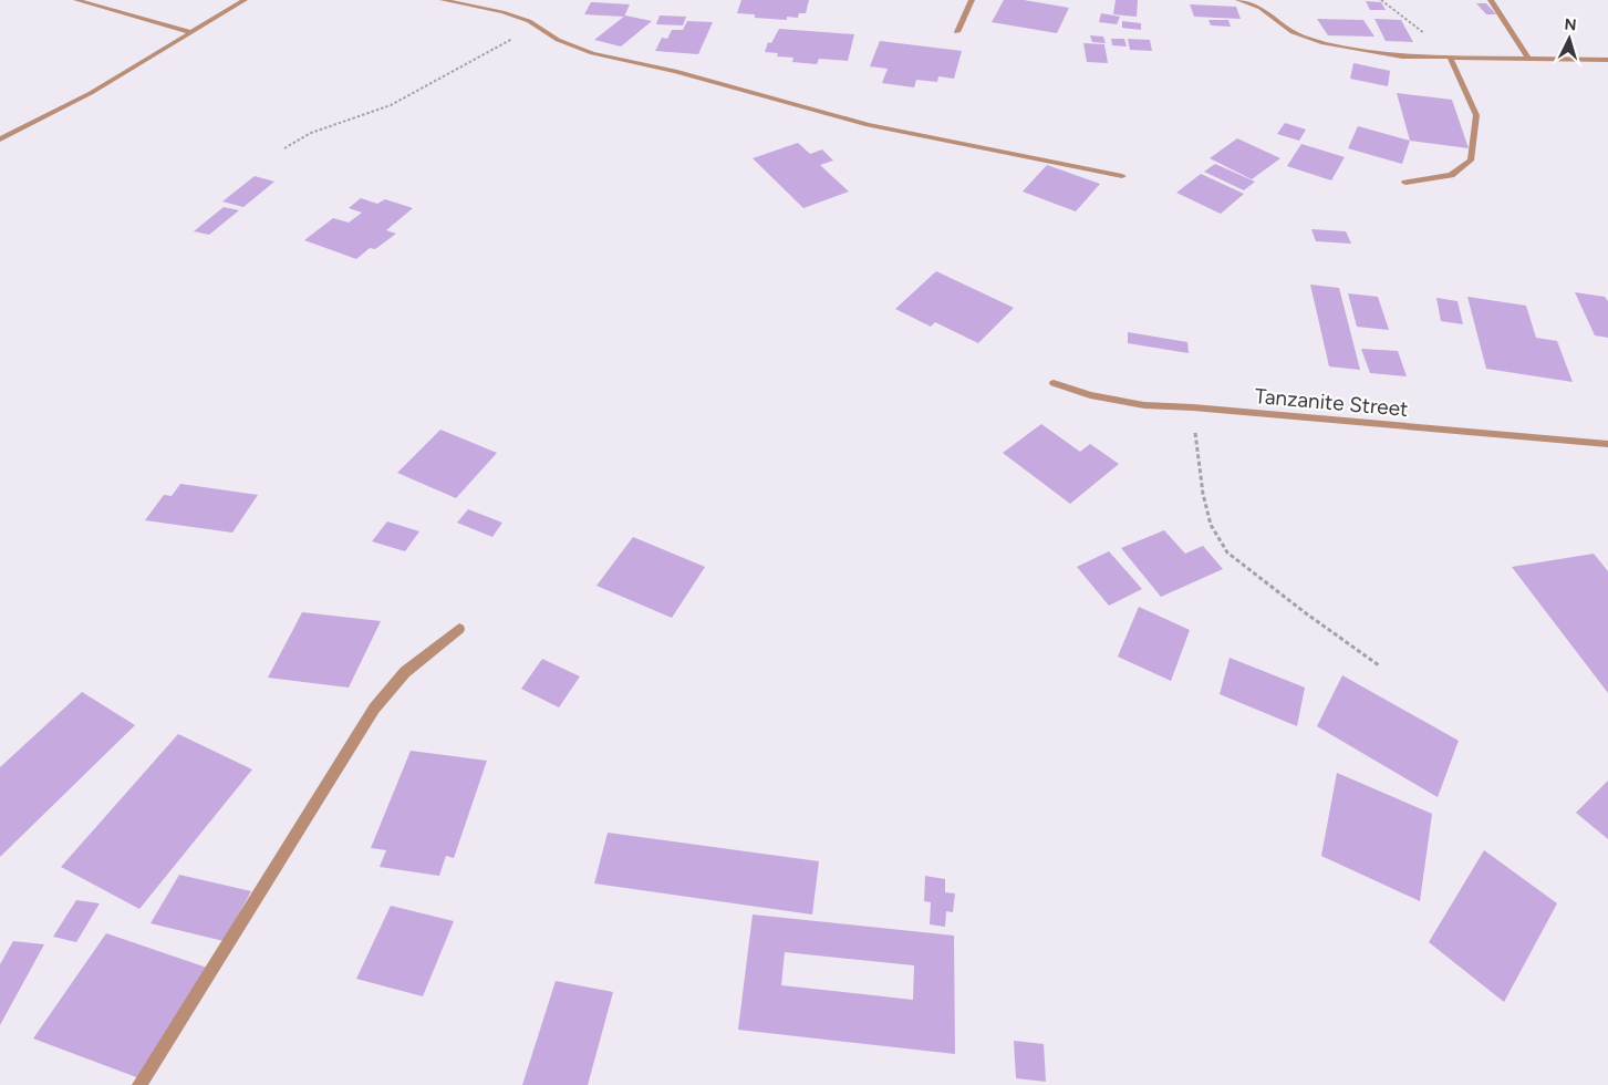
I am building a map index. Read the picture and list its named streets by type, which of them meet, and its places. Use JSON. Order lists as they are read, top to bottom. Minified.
{"streets":{"street":["Tanzanite Street"]},"north":"top"}
